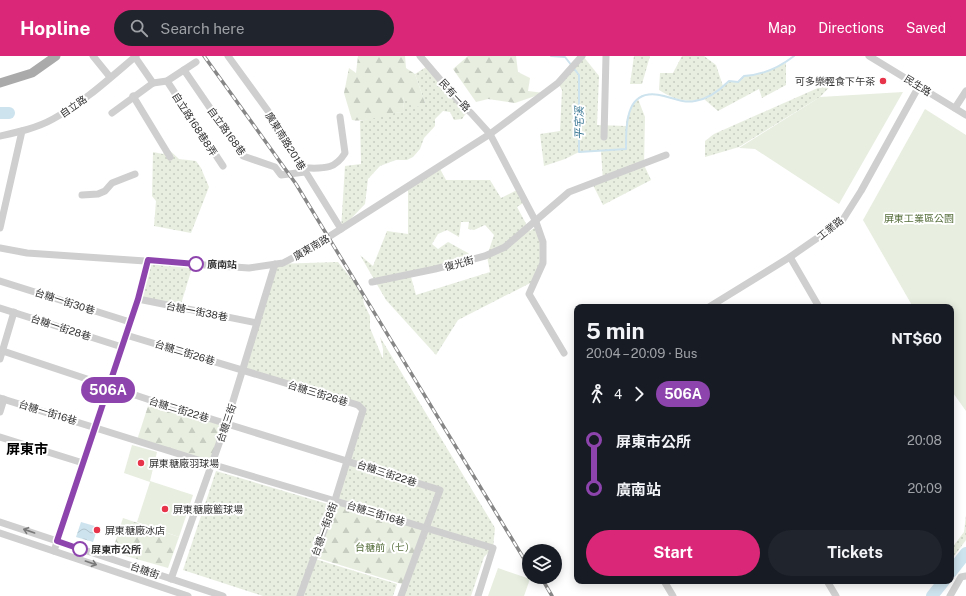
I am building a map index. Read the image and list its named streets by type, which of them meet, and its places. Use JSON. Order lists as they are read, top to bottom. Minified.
{"streets":{"street":["民生路","民有一路","自立路","自立路168巷8弄","自立路168巷","廣東南路201巷","工業路","廣東南路","復光街","台糖一街30巷","台糖一街38巷","台糖一街28巷","台糖二街26巷","台糖三街26巷","台糖二街22巷","台糖一街16巷","台糖三街","台糖三街22巷","台糖三街16巷","台糖一街8街","台糖街"]},"crossings":[["民生路","工業路"],["民有一路","廣東南路"],["自立路168巷","廣東南路201巷"],["廣東南路201巷","廣東南路"],["廣東南路","台糖三街"],["台糖一街38巷","台糖三街"],["台糖二街26巷","台糖三街26巷"],["台糖二街26巷","台糖三街"],["台糖三街26巷","台糖三街"],["台糖三街26巷","台糖三街22巷"],["台糖三街26巷","台糖一街8街"],["台糖二街22巷","台糖三街"],["台糖二街22巷","台糖三街22巷"],["台糖一街16巷","台糖三街"],["台糖一街16巷","台糖三街16巷"],["台糖三街","台糖三街22巷"],["台糖三街","台糖三街16巷"],["台糖三街","台糖街"],["台糖三街22巷","台糖三街16巷"],["台糖三街22巷","台糖一街8街"],["台糖三街16巷","台糖一街8街"]],"districts":["屏東市"],"water":["平宅溪"],"parks":["屏東工業區公園","台糖前（七）"],"places":["可多樂輕食下午茶","廣南站","屏東糖廠羽球場","屏東糖廠籃球場","屏東糖廠冰店","屏東市公所"],"lines":["bus line 506A"],"page":{"header":"Hopline","search":"Search here","nav":["Map","Directions","Saved"],"on_map":"506A","heading":["5 min","20:04 – 20:09 · Bus","NT$60"],"legs":["4","506A"],"list":[{"name":"屏東市公所","value":"20:08"},{"name":"廣南站","value":"20:09"}],"buttons":["Start","Tickets"]}}
